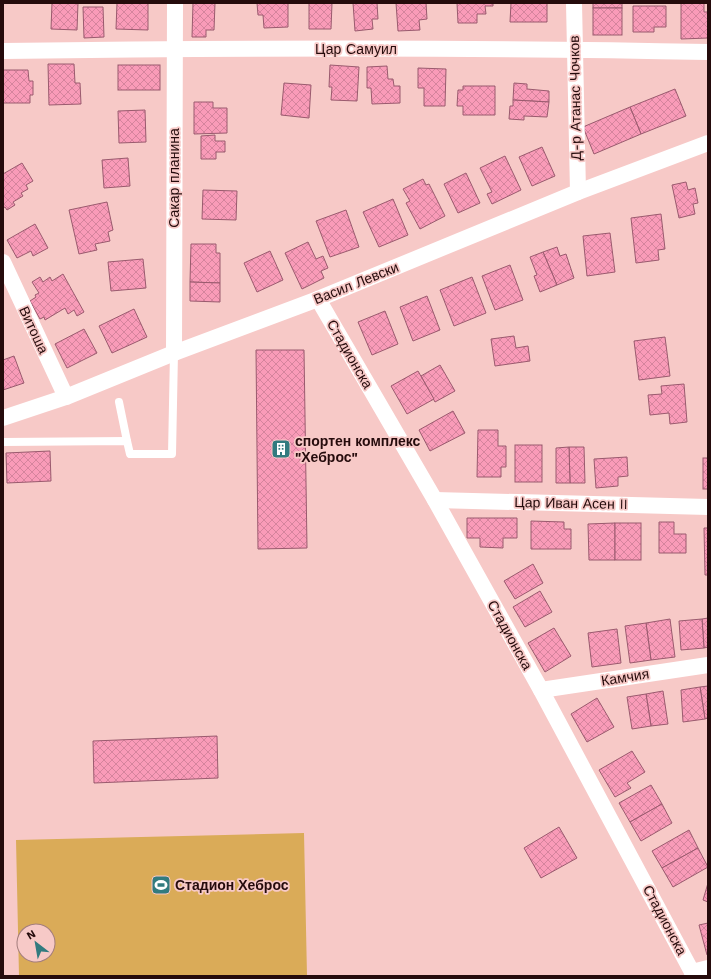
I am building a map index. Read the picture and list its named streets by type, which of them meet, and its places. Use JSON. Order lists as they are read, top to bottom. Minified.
{"streets":{"street":["Цар Самуил","Д-р Атанас Чочков","Сакар планина","Васил Левски","Витоша","Стадионска","Цар Иван Асен II","Камчия"]},"crossings":[["Цар Самуил","Д-р Атанас Чочков"],["Цар Самуил","Сакар планина"],["Д-р Атанас Чочков","Васил Левски"],["Сакар планина","Васил Левски"],["Васил Левски","Витоша"],["Васил Левски","Стадионска"],["Стадионска","Цар Иван Асен II"],["Стадионска","Камчия"]],"places":{"building":["спортен комплекс \"Хеброс\""],"sports":["Стадион Хеброс"]},"north":"top left"}
